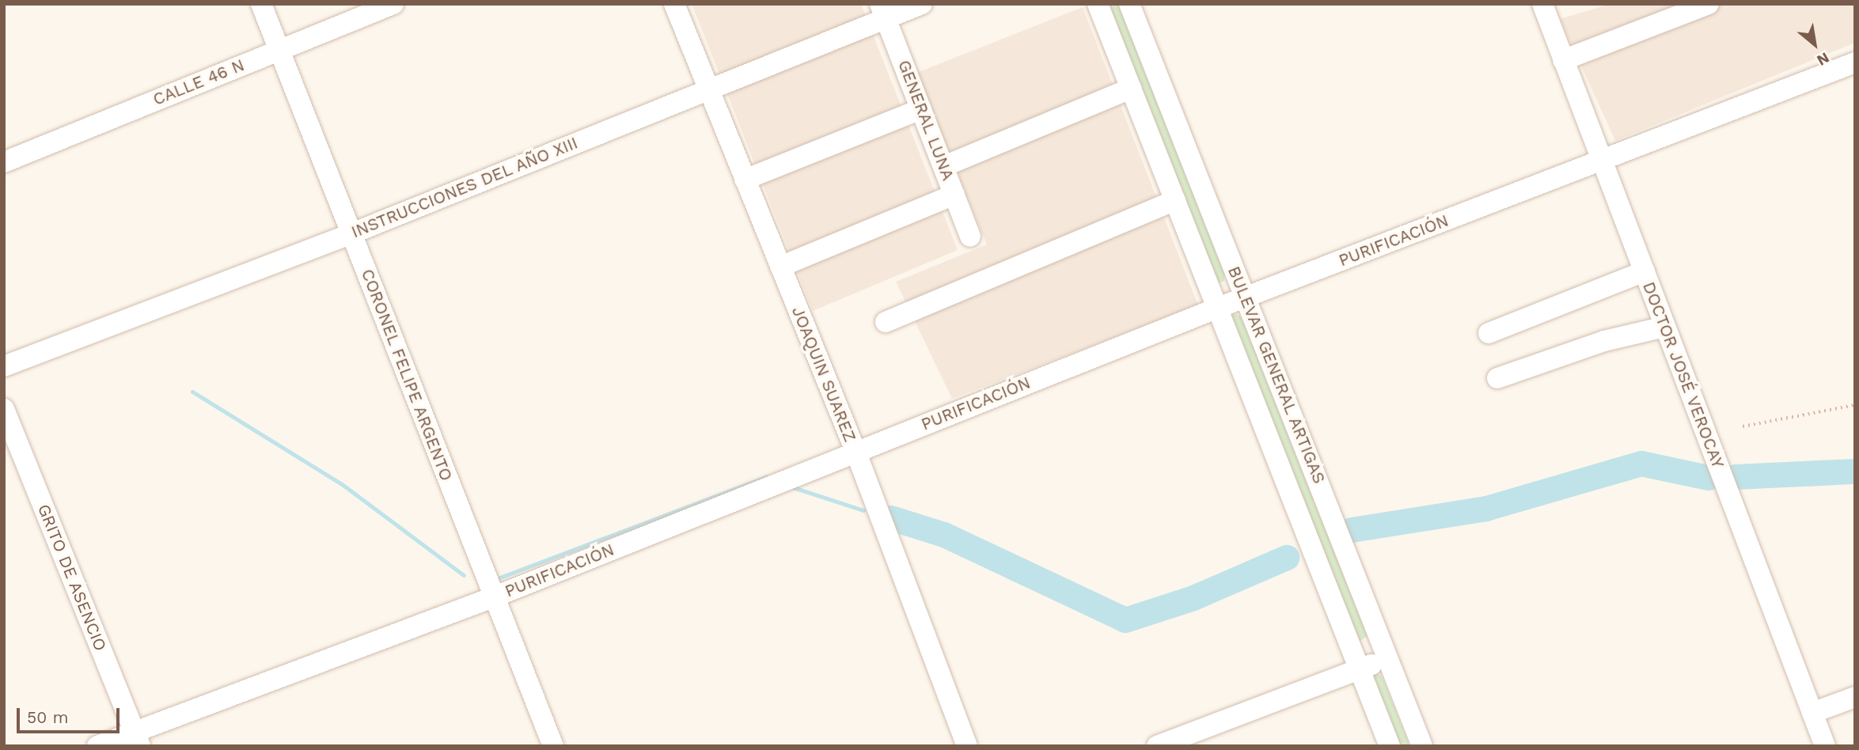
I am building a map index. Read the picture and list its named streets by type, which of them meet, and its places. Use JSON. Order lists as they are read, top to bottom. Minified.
{"streets":{"street":["CALLE 46 N","GENERAL LUNA","INSTRUCCIONES DEL AÑO XIII","PURIFICACIÓN","JOAQUIN SUAREZ","CORONEL FELIPE ARGENTO","BULEVAR GENERAL ARTIGAS","DOCTOR JOSÉ VEROCAY","GRITO DE ASENCIO"]},"crossings":[["CALLE 46 N","CORONEL FELIPE ARGENTO"],["GENERAL LUNA","INSTRUCCIONES DEL AÑO XIII"],["INSTRUCCIONES DEL AÑO XIII","JOAQUIN SUAREZ"],["INSTRUCCIONES DEL AÑO XIII","CORONEL FELIPE ARGENTO"],["PURIFICACIÓN","JOAQUIN SUAREZ"],["PURIFICACIÓN","CORONEL FELIPE ARGENTO"],["PURIFICACIÓN","BULEVAR GENERAL ARTIGAS"],["PURIFICACIÓN","DOCTOR JOSÉ VEROCAY"],["PURIFICACIÓN","GRITO DE ASENCIO"]],"scale_bar":"50 m","north":"bottom right"}
